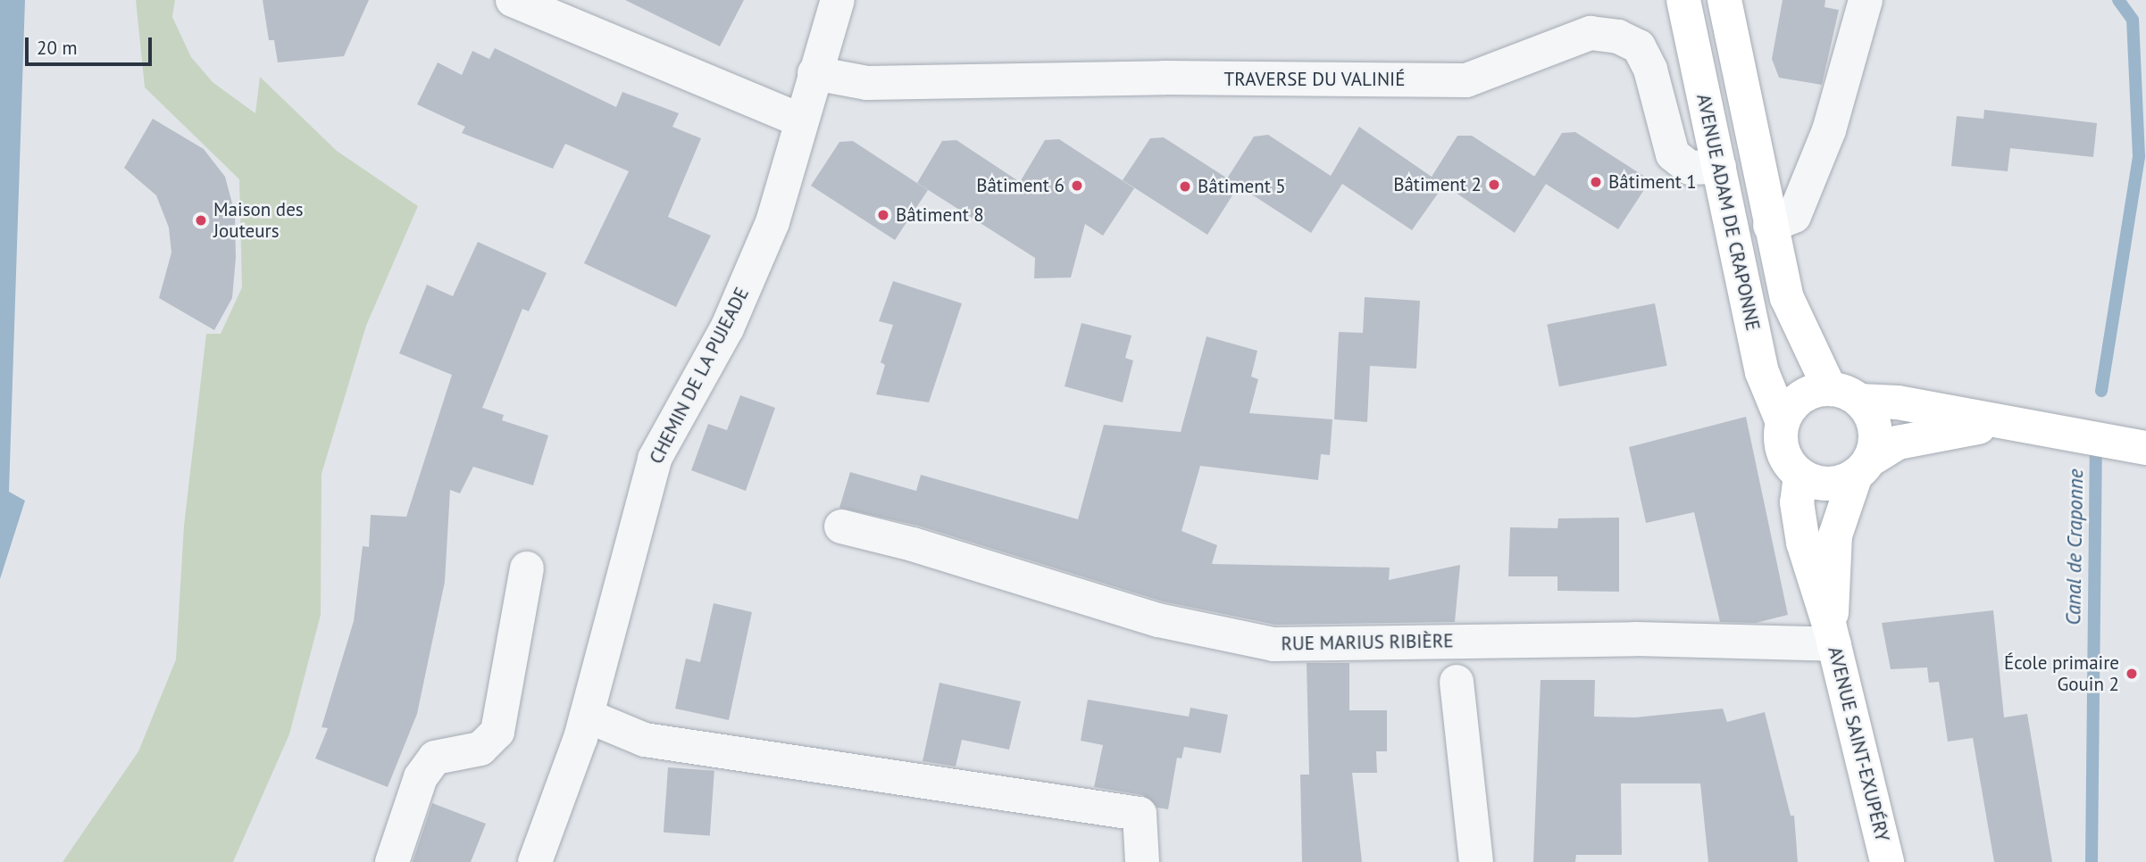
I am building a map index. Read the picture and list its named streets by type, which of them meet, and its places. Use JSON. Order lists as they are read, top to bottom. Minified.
{"streets":{"main road":["AVENUE ADAM DE CRAPONNE","AVENUE SAINT-EXUPÉRY"],"street":["TRAVERSE DU VALINIÉ","CHEMIN DE LA PUJEADE","RUE MARIUS RIBIÈRE"]},"crossings":[["TRAVERSE DU VALINIÉ","AVENUE ADAM DE CRAPONNE"],["TRAVERSE DU VALINIÉ","CHEMIN DE LA PUJEADE"],["RUE MARIUS RIBIÈRE","AVENUE SAINT-EXUPÉRY"]],"water":["Canal de Craponne"],"places":["Bâtiment 1","Bâtiment 2","Bâtiment 6","Bâtiment 5","Bâtiment 8","Maison des Jouteurs","École primaire Gouin 2"],"scale_bar":"20 m"}
